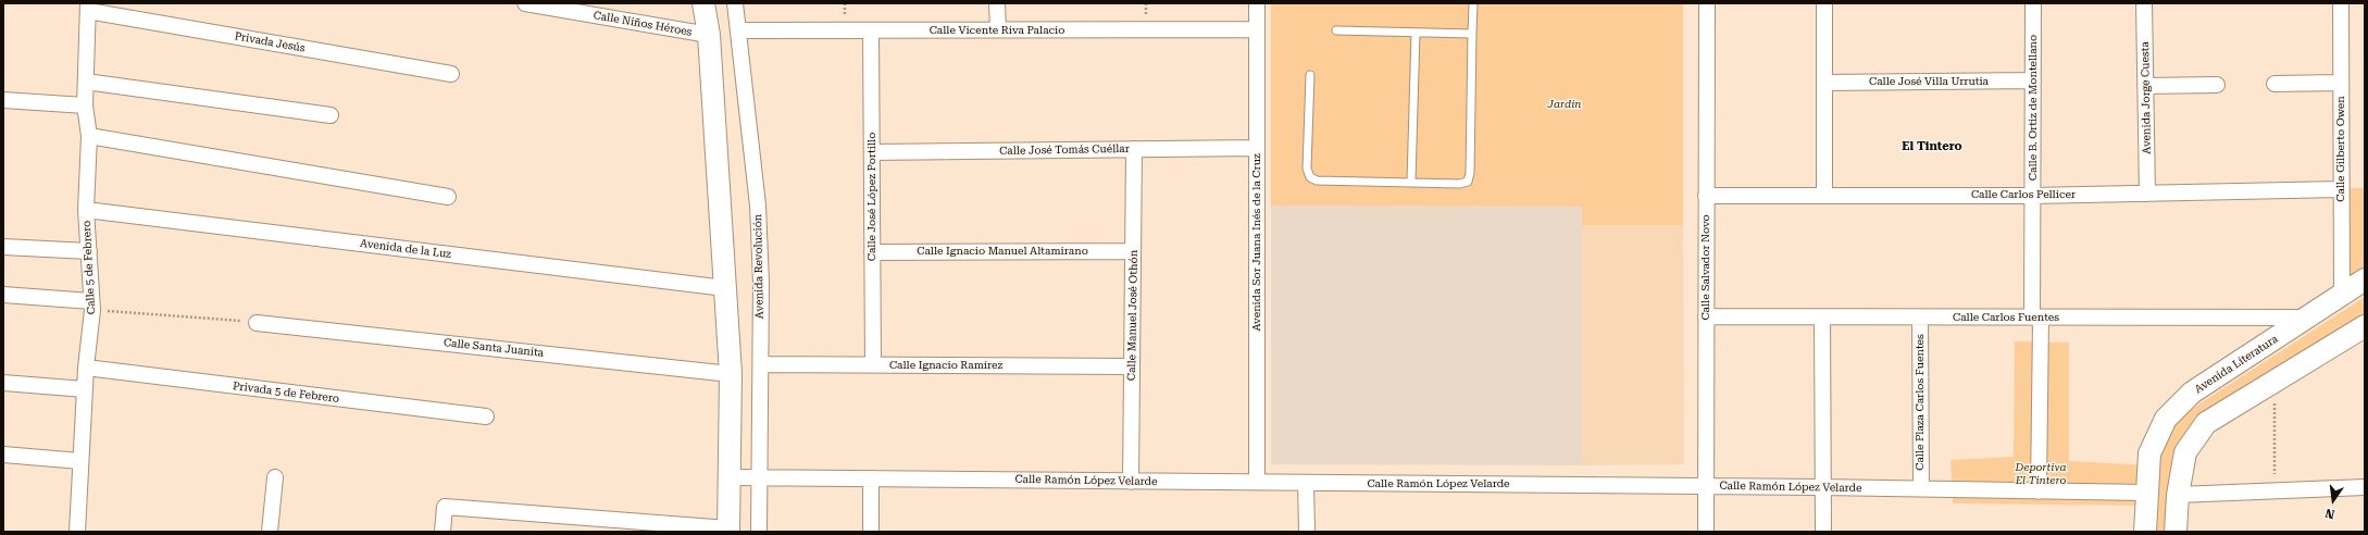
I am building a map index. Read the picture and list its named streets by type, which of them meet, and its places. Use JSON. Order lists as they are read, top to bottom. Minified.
{"streets":{"street":["Calle Niños Héroes","Calle Vicente Riva Palacio","Privada Jesús","Calle José Villa Urrutia","Avenida Jorge Cuesta","Calle B. Ortiz de Montellano","Calle Gilberto Owen","Calle José Tomás Cuéllar","Calle Carlos Pellicer","Calle José López Portillo","Avenida Sor Juana Inés de la Cruz","Avenida de la Luz","Calle Ignacio Manuel Altamirano","Avenida Revolución","Calle 5 de Febrero","Calle Salvador Novo","Calle Manuel José Othón","Calle Carlos Fuentes","Calle Santa Juanita","Avenida Literatura","Calle Ignacio Ramírez","Privada 5 de Febrero","Calle Plaza Carlos Fuentes","Calle Ramón López Velarde"]},"crossings":[["Calle Vicente Riva Palacio","Calle José López Portillo"],["Calle Vicente Riva Palacio","Avenida Sor Juana Inés de la Cruz"],["Calle Vicente Riva Palacio","Avenida Revolución"],["Privada Jesús","Calle 5 de Febrero"],["Calle José Villa Urrutia","Calle B. Ortiz de Montellano"],["Avenida Jorge Cuesta","Calle Carlos Pellicer"],["Calle B. Ortiz de Montellano","Calle Carlos Pellicer"],["Calle B. Ortiz de Montellano","Calle Carlos Fuentes"],["Calle B. Ortiz de Montellano","Calle Ramón López Velarde"],["Calle Gilberto Owen","Calle Carlos Pellicer"],["Calle Gilberto Owen","Avenida Literatura"],["Calle José Tomás Cuéllar","Calle José López Portillo"],["Calle José Tomás Cuéllar","Avenida Sor Juana Inés de la Cruz"],["Calle José Tomás Cuéllar","Calle Manuel José Othón"],["Calle Carlos Pellicer","Calle Salvador Novo"],["Calle José López Portillo","Calle Ignacio Manuel Altamirano"],["Calle José López Portillo","Calle Ignacio Ramírez"],["Avenida Sor Juana Inés de la Cruz","Calle Ramón López Velarde"],["Avenida de la Luz","Calle 5 de Febrero"],["Calle Ignacio Manuel Altamirano","Calle Manuel José Othón"],["Avenida Revolución","Calle Ignacio Ramírez"],["Avenida Revolución","Calle Ramón López Velarde"],["Calle 5 de Febrero","Privada 5 de Febrero"],["Calle Salvador Novo","Calle Carlos Fuentes"],["Calle Salvador Novo","Calle Ramón López Velarde"],["Calle Manuel José Othón","Calle Ignacio Ramírez"],["Calle Manuel José Othón","Calle Ramón López Velarde"],["Calle Carlos Fuentes","Avenida Literatura"],["Calle Carlos Fuentes","Calle Plaza Carlos Fuentes"],["Avenida Literatura","Calle Ramón López Velarde"],["Calle Plaza Carlos Fuentes","Calle Ramón López Velarde"]],"districts":["El Tintero"],"parks":["Jardin","Deportiva El Tintero"],"north":"bottom"}
